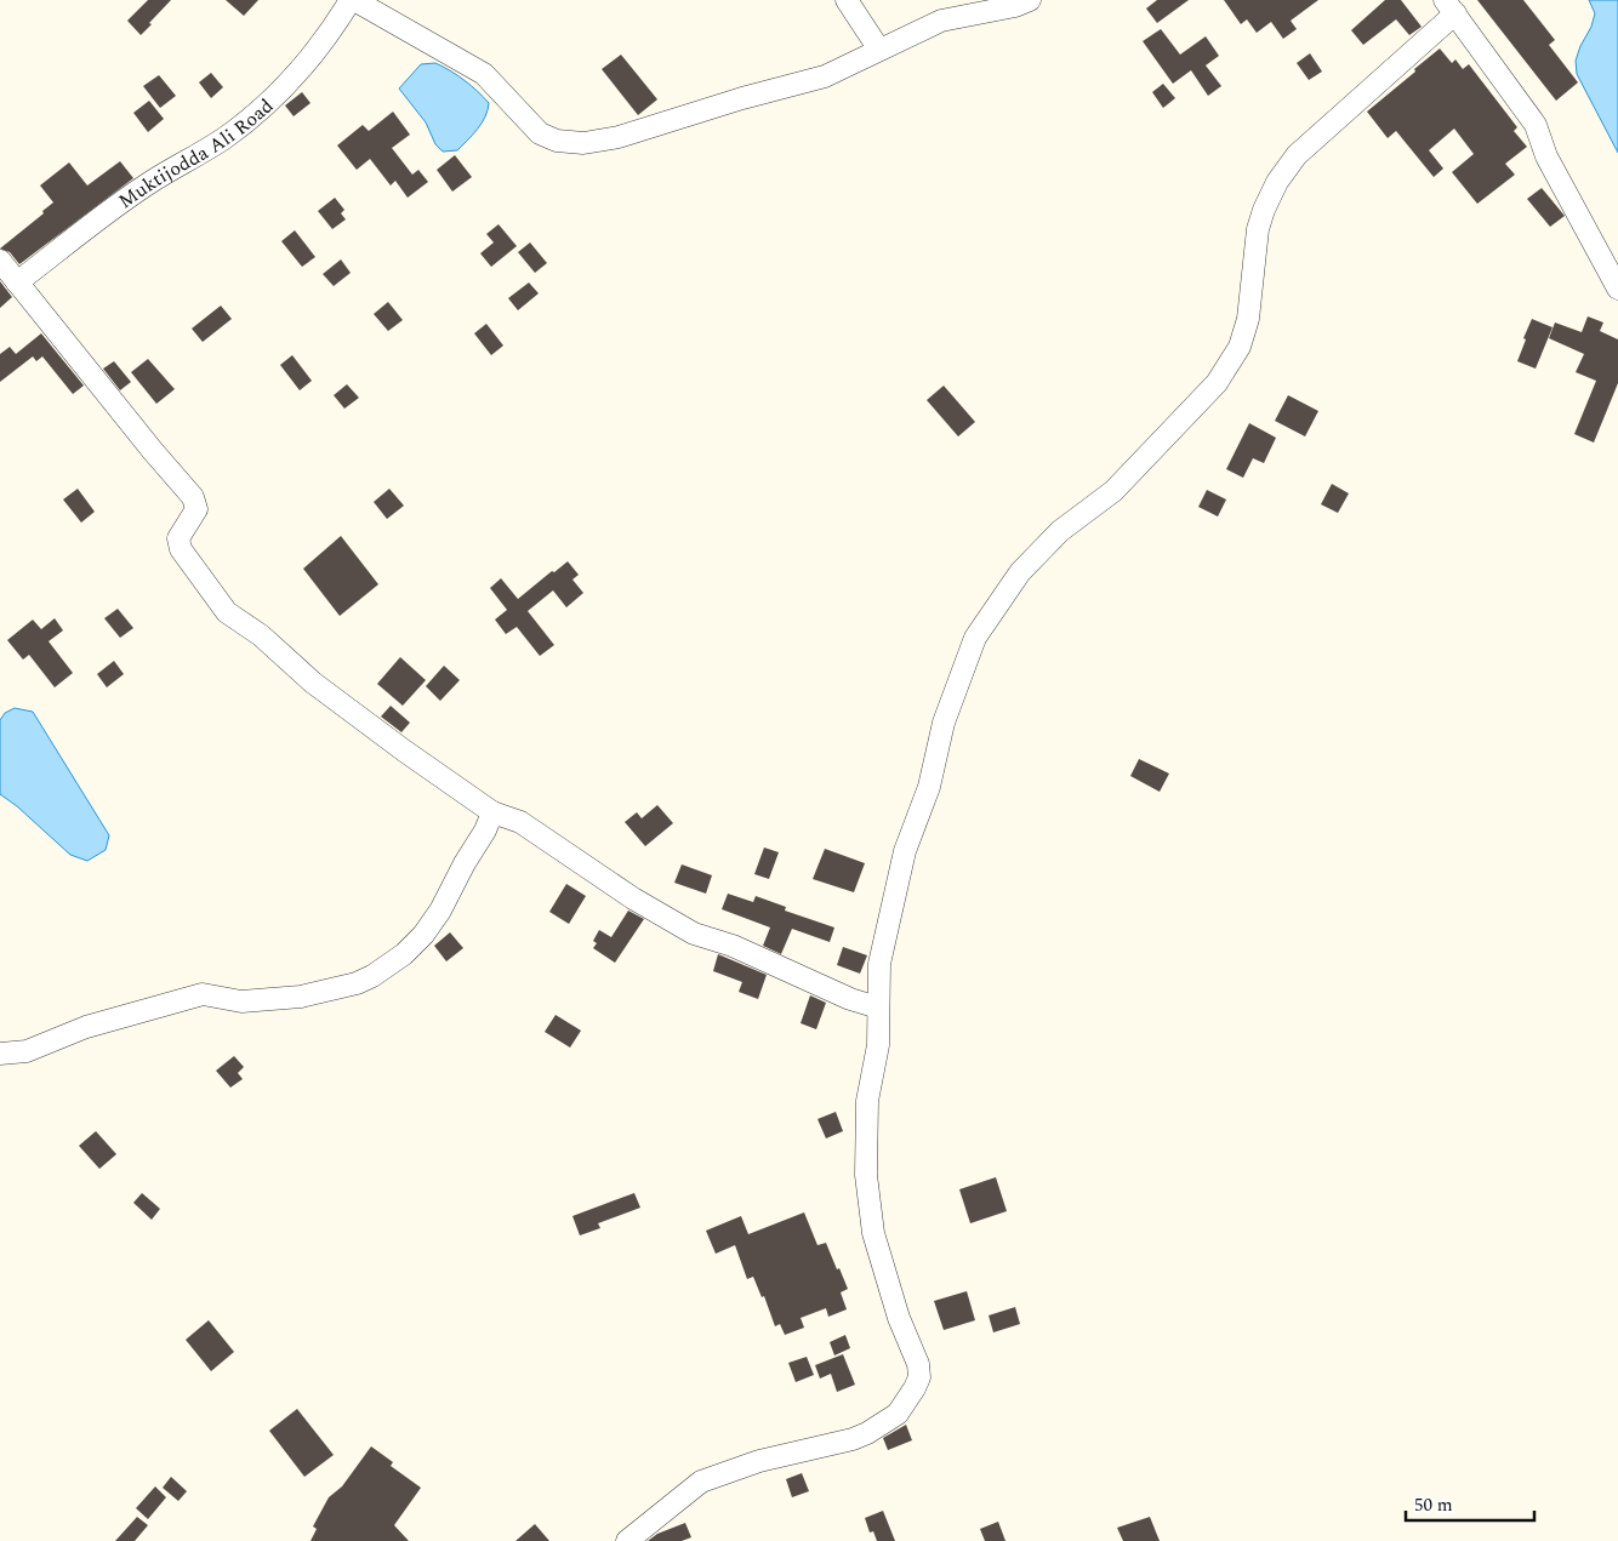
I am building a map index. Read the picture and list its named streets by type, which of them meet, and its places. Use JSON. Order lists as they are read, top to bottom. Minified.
{"streets":{"street":["Muktijodda Ali Road"]},"scale_bar":"50 m"}
